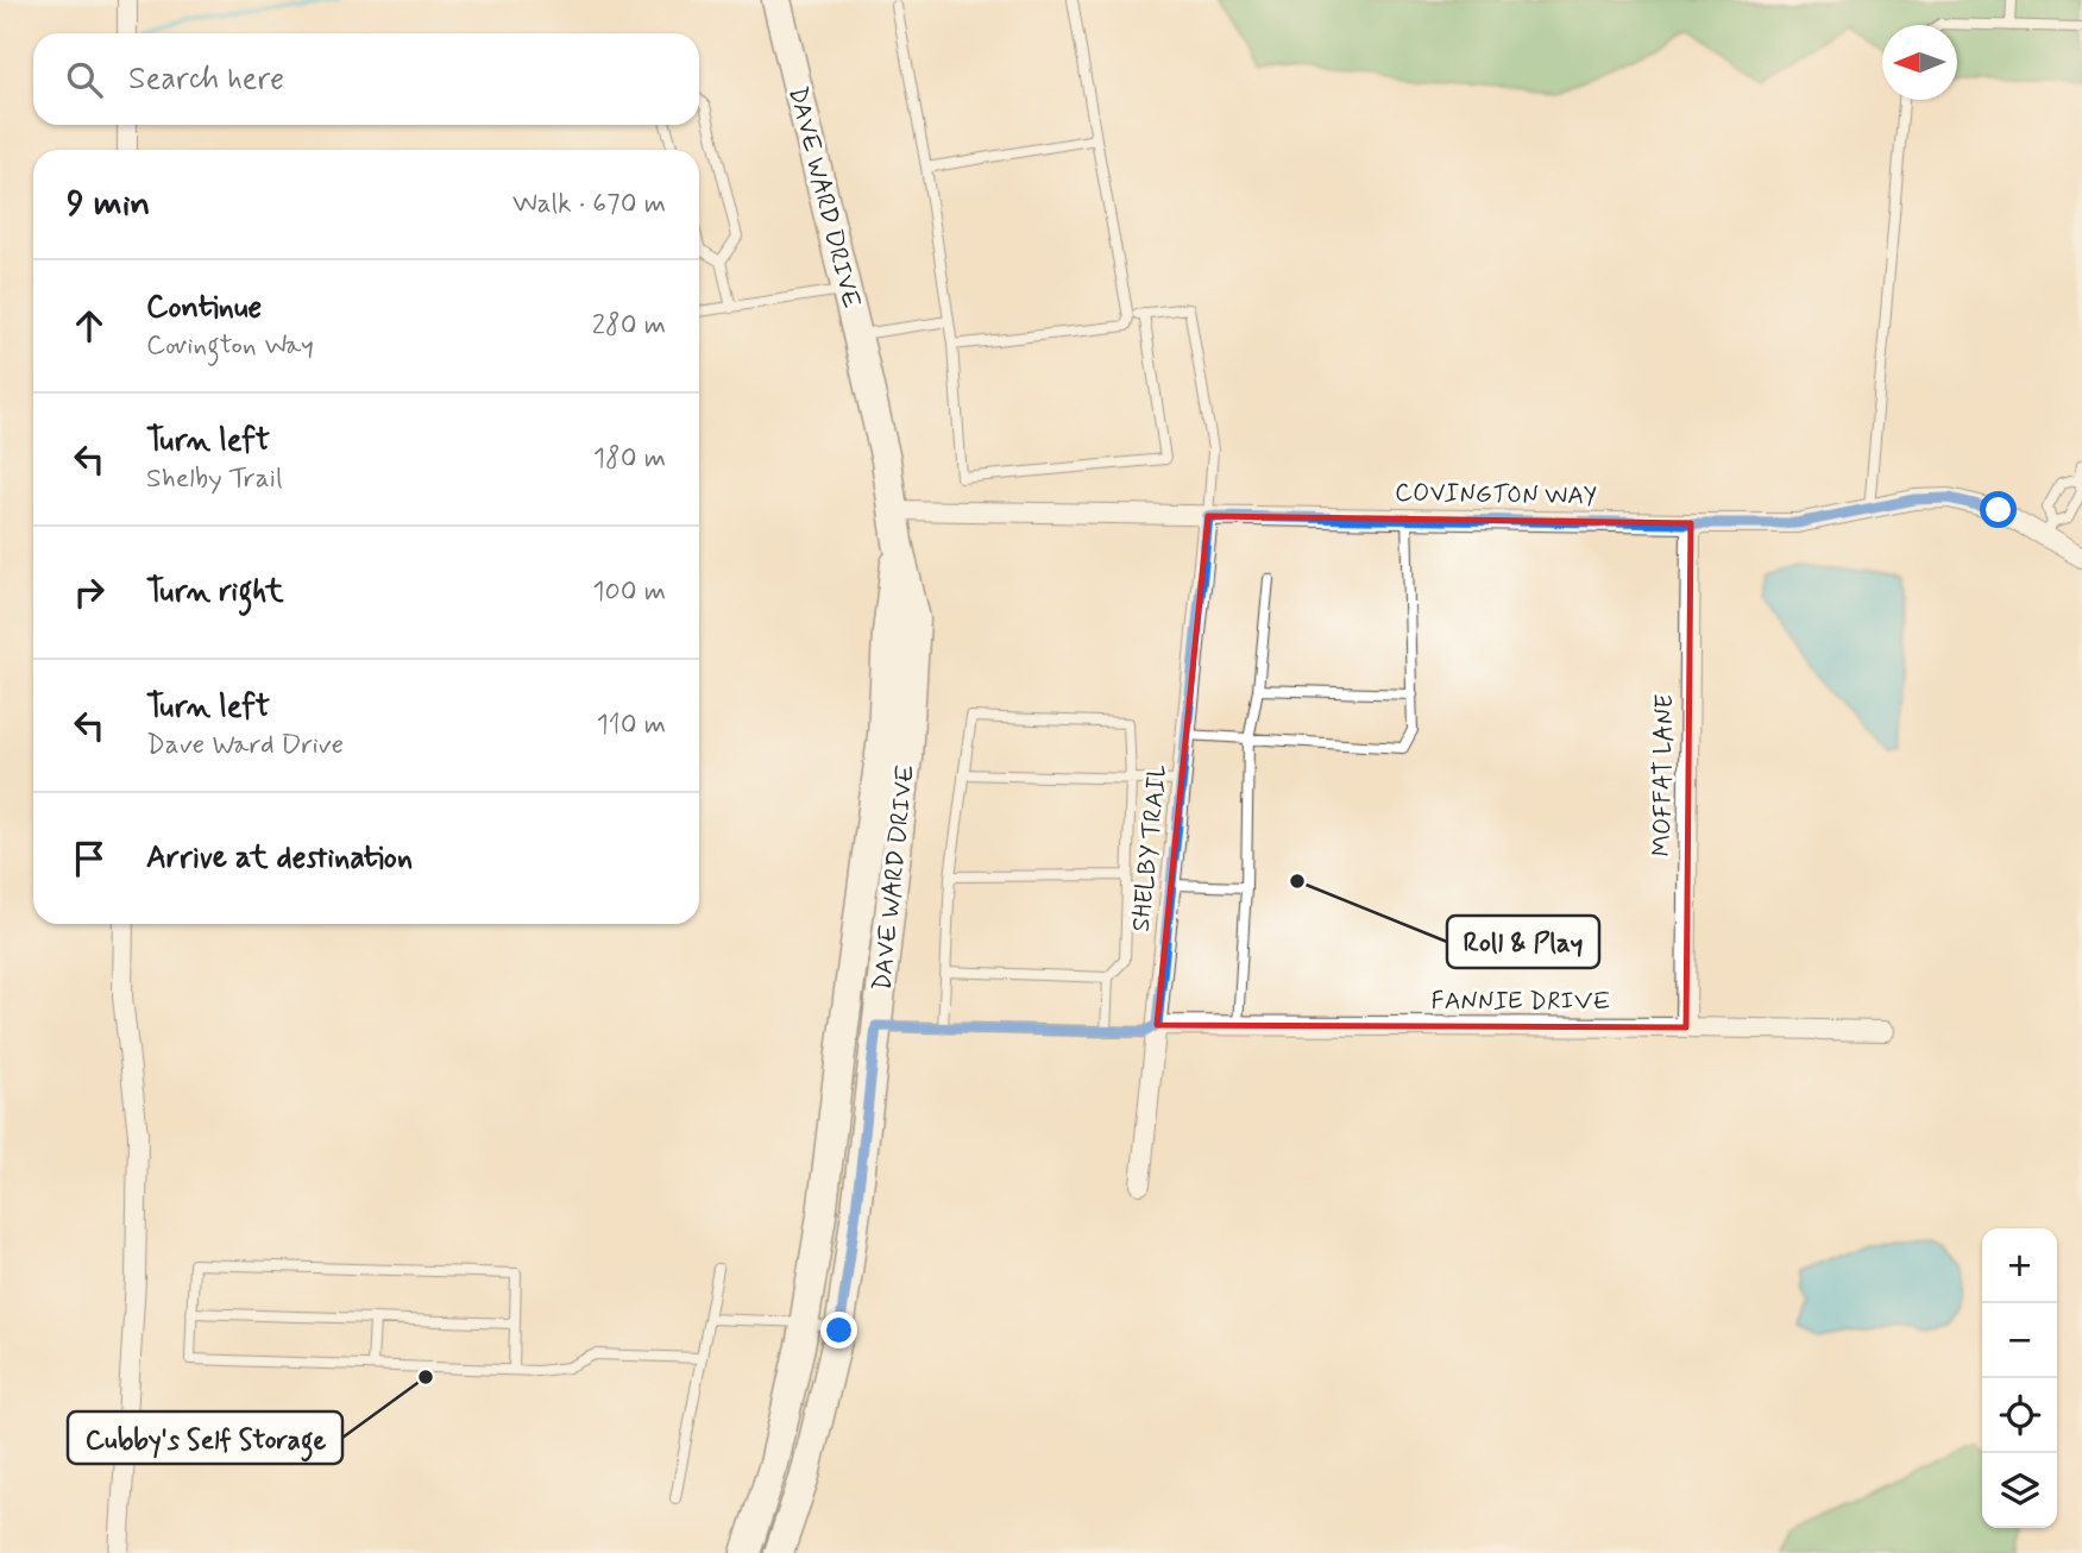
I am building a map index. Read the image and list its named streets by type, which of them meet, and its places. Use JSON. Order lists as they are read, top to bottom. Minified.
{"streets":{"main road":["DAVE WARD DRIVE"],"street":["COVINGTON WAY","MOFFAT LANE","SHELBY TRAIL","FANNIE DRIVE"]},"crossings":[["DAVE WARD DRIVE","COVINGTON WAY"],["COVINGTON WAY","MOFFAT LANE"],["COVINGTON WAY","SHELBY TRAIL"],["MOFFAT LANE","FANNIE DRIVE"],["SHELBY TRAIL","FANNIE DRIVE"]],"places":["Roll & Play","Cubby's Self Storage"],"north":"left","page":{"search":"Search here","heading":["9 min","Walk · 670 m"],"list":[["Continue","Covington Way","280 m"],["Turn left","Shelby Trail","180 m"],["Turn right","100 m"],["Turn left","Dave Ward Drive","110 m"],"Arrive at destination"],"map_buttons":["+","−"]}}
